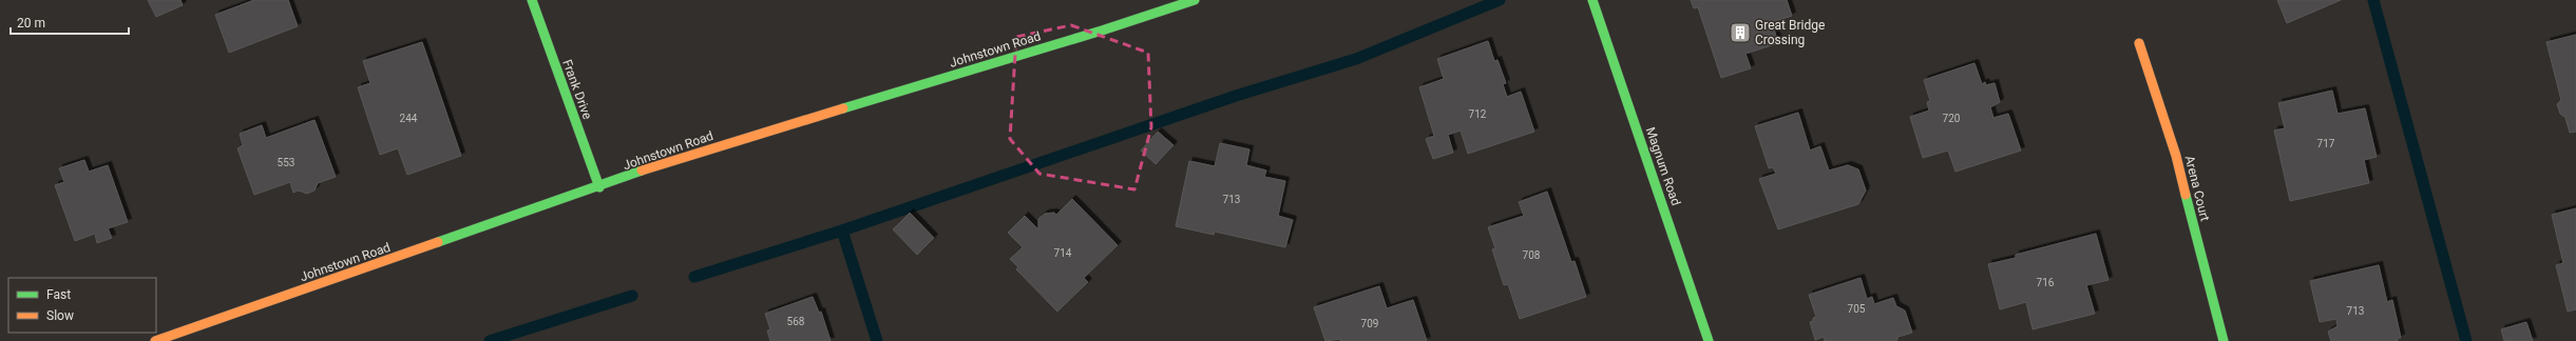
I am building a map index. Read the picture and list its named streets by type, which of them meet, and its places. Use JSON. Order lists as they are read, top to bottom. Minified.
{"streets":{"main road":["Johnstown Road","Frank Drive","Magnum Road","Arena Court"]},"crossings":[["Johnstown Road","Frank Drive"]],"places":{"building":["Great Bridge Crossing"]},"house_numbers":["712","244","720","717","553","713","714","708","716","705","713","568","709"],"legend":["Fast","Slow"],"scale_bar":"20 m"}
